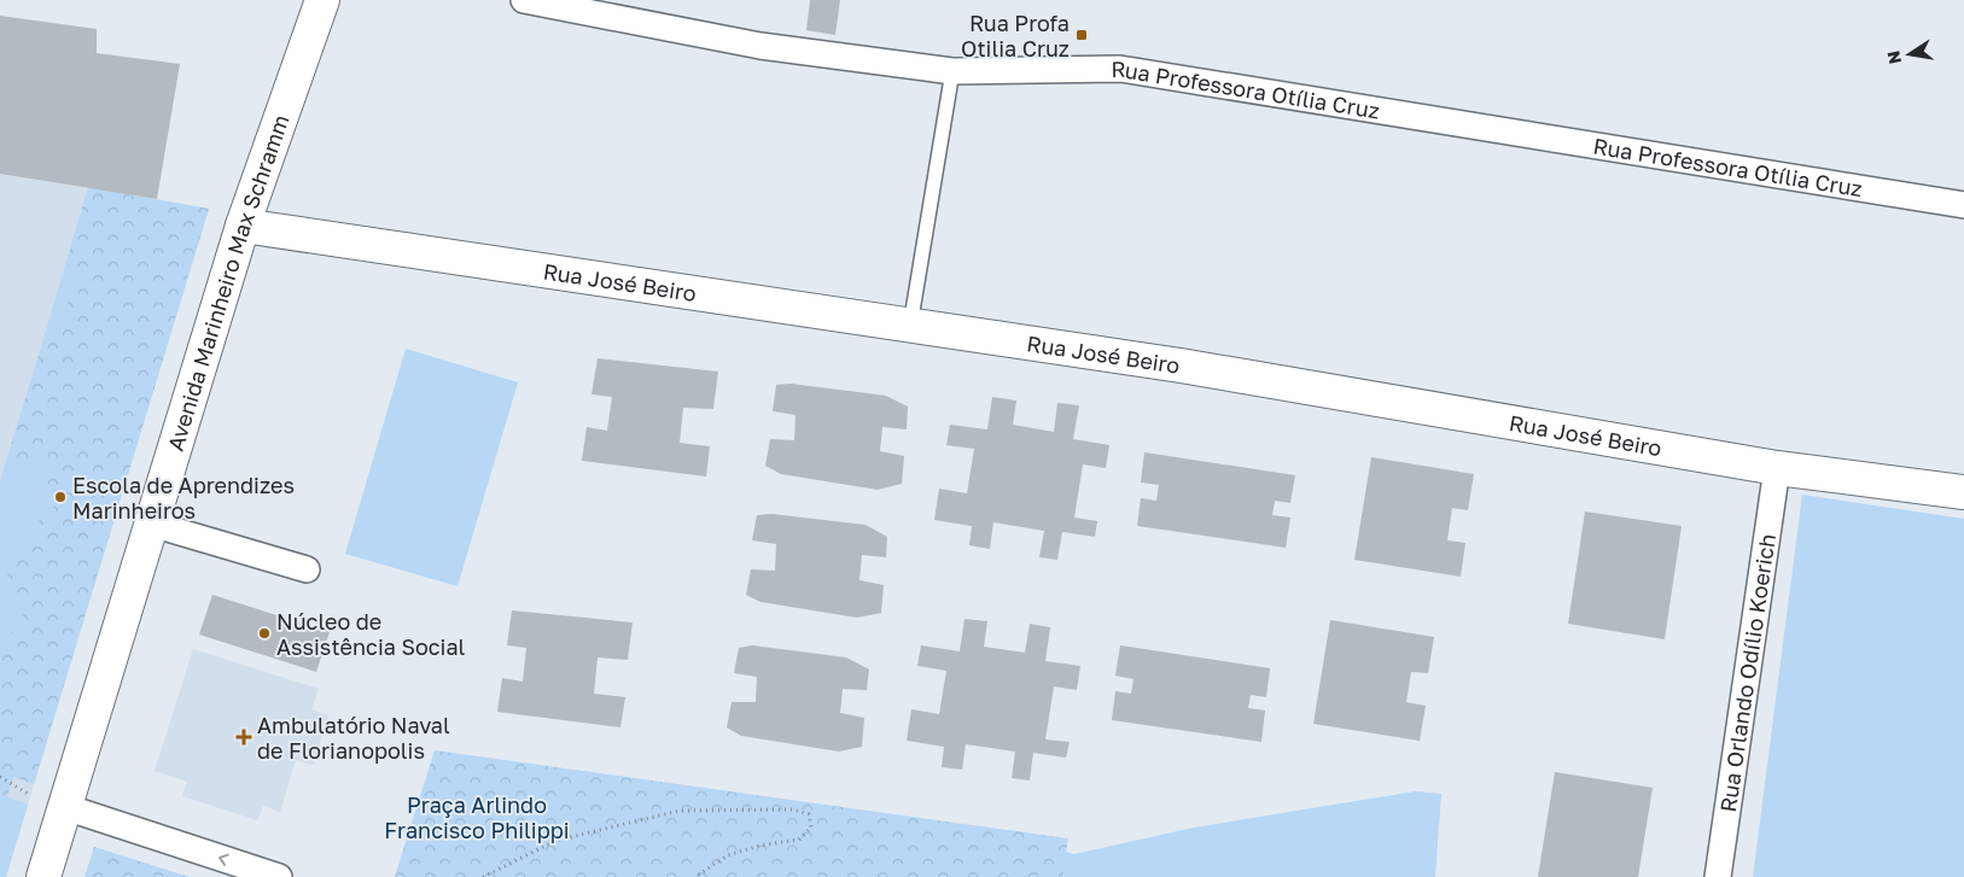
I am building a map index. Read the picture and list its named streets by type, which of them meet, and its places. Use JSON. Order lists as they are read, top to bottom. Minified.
{"streets":{"street":["Rua Professora Otília Cruz","Avenida Marinheiro Max Schramm","Rua José Beiro","Rua Orlando Odílio Koerich"]},"crossings":[["Avenida Marinheiro Max Schramm","Rua José Beiro"],["Rua José Beiro","Rua Orlando Odílio Koerich"]],"parks":["Praça Arlindo Francisco Philippi"],"places":{"transit":["Rua Profa Otilia Cruz"],"other":["Escola de Aprendizes Marinheiros","Núcleo de Assistência Social"],"health":["Ambulatório Naval de Florianopolis"]},"north":"left"}
